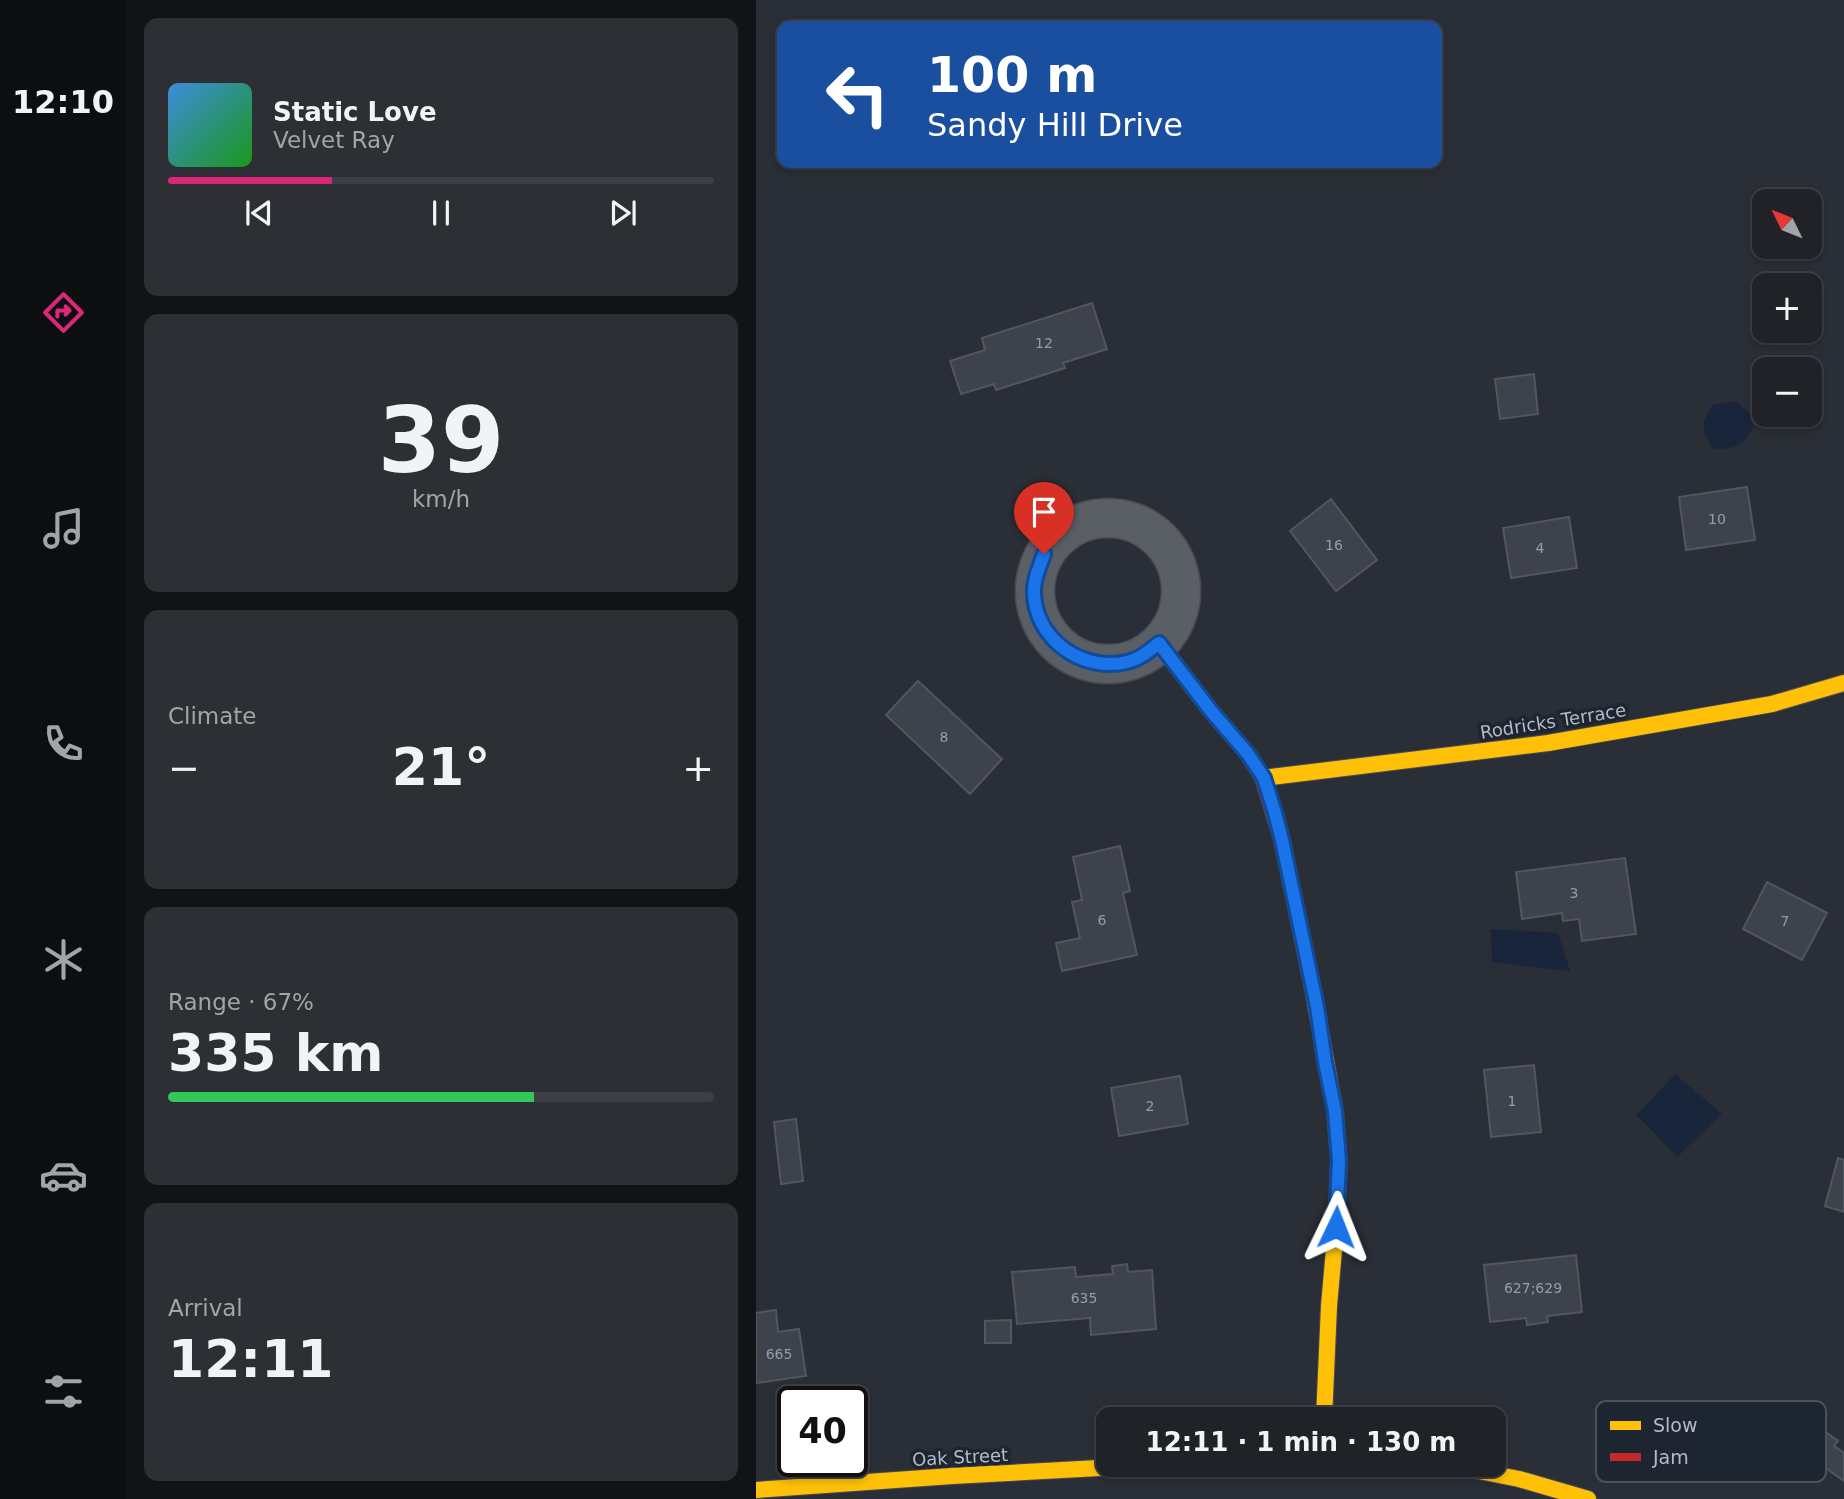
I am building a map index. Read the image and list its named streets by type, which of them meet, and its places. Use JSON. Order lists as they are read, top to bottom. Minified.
{"streets":{"street":["Rodricks Terrace","Oak Street"]},"house_numbers":["12","10","16","4","8","3","6","7","1","2","627;629","635","665"],"legend":["Slow","Jam"],"north":"top left","page":{"tabs":"12:10","turn":["100 m","Sandy Hill Drive"],"song":["Static Love","Velvet Ray"],"map_buttons":["+","−"],"tile":[["39","km/h"],"Climate",["Range · 67%","335 km"],["Arrival","12:11"]],"heat":["−","21°","+"],"limit":"40","trip":"12:11 · 1 min · 130 m"}}
